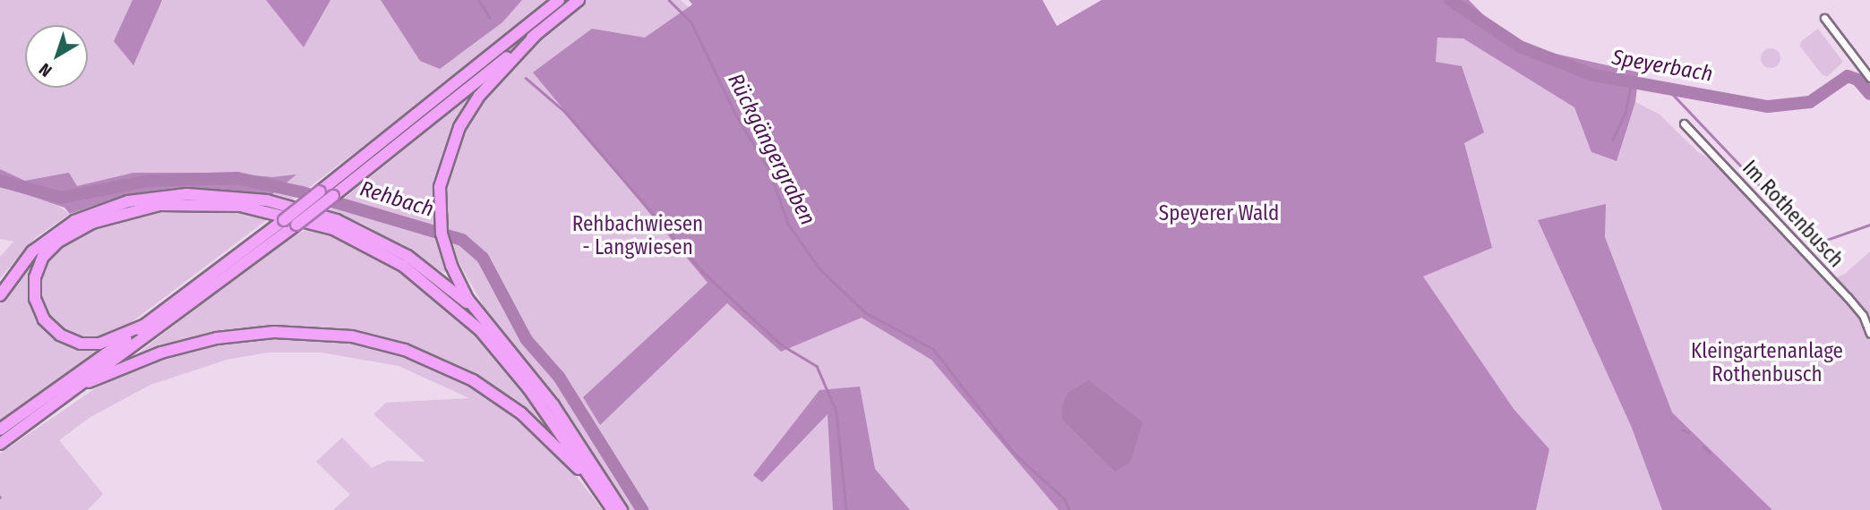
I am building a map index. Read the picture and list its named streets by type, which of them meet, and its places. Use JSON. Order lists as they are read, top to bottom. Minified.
{"streets":{"street":["Im Rothenbusch"]},"water":["Speyerbach","Rückgängergraben","Rehbach"],"parks":["Speyerer Wald","Rehbachwiesen - Langwiesen","Kleingartenanlage Rothenbusch"],"north":"bottom left"}
